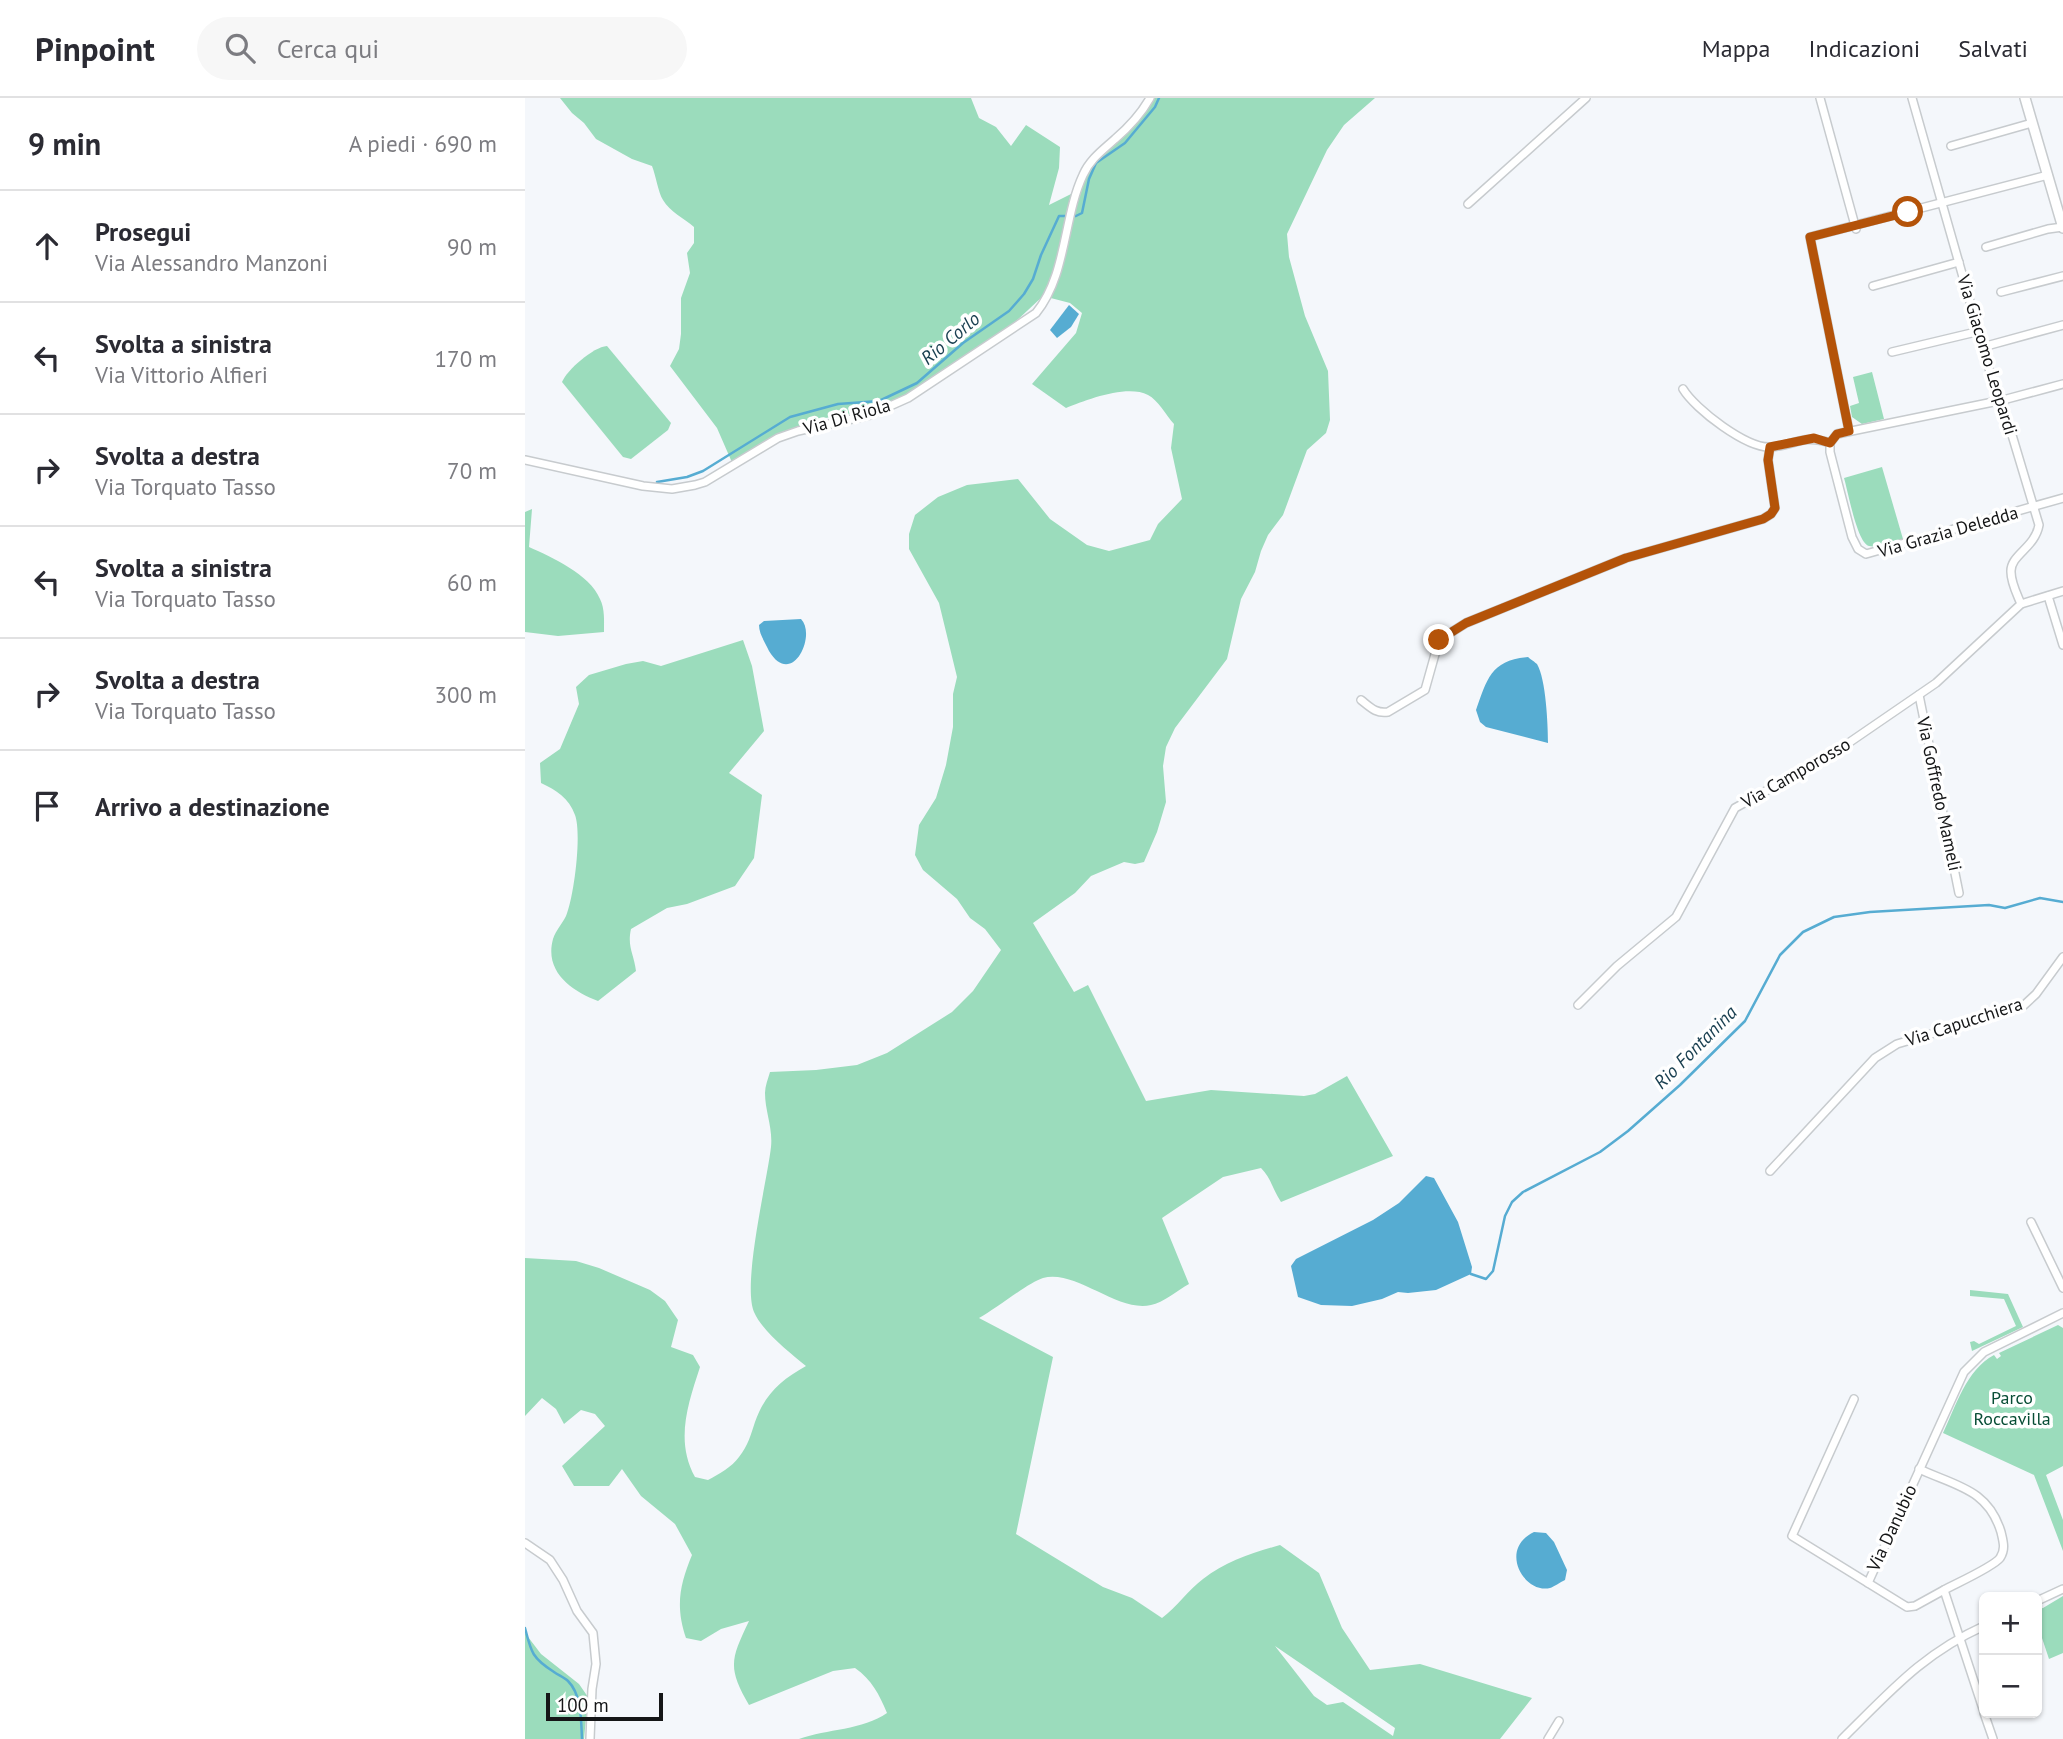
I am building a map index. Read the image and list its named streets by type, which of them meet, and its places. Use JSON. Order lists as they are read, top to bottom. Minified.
{"streets":{"street":["Via Giacomo Leopardi","Via Di Riola","Via Grazia Deledda","Via Camporosso","Via Goffredo Mameli","Via Capucchiera","Via Danubio"]},"crossings":[["Via Giacomo Leopardi","Via Grazia Deledda"],["Via Giacomo Leopardi","Via Camporosso"],["Via Camporosso","Via Goffredo Mameli"]],"water":["Rio Corlo","Rio Fontanina"],"parks":["Parco Roccavilla"],"scale_bar":"100 m","page":{"header":"Pinpoint","search":"Cerca qui","nav":["Mappa","Indicazioni","Salvati"],"heading":["9 min","A piedi · 690 m"],"list":[["Prosegui","Via Alessandro Manzoni","90 m"],["Svolta a sinistra","Via Vittorio Alfieri","170 m"],["Svolta a destra","Via Torquato Tasso","70 m"],["Svolta a sinistra","Via Torquato Tasso","60 m"],["Svolta a destra","Via Torquato Tasso","300 m"],"Arrivo a destinazione"],"map_buttons":["+","−"],"scale":"100 m"}}
